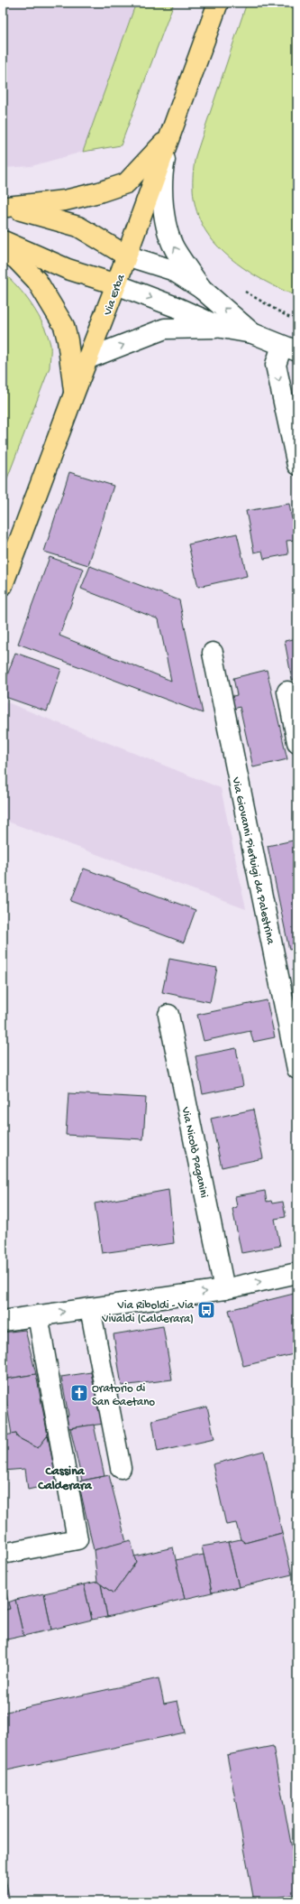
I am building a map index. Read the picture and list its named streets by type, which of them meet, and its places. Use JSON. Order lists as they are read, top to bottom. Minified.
{"streets":{"main road":["Via Erba"],"street":["Via Giovanni Pierluigi da Palestrina","Via Nicolò Paganini"]},"districts":["Cassina Calderara"],"places":{"bus stop":["Via Riboldi - Via Vivaldi (Calderara)"],"church":["Oratorio di San Gaetano"]}}
